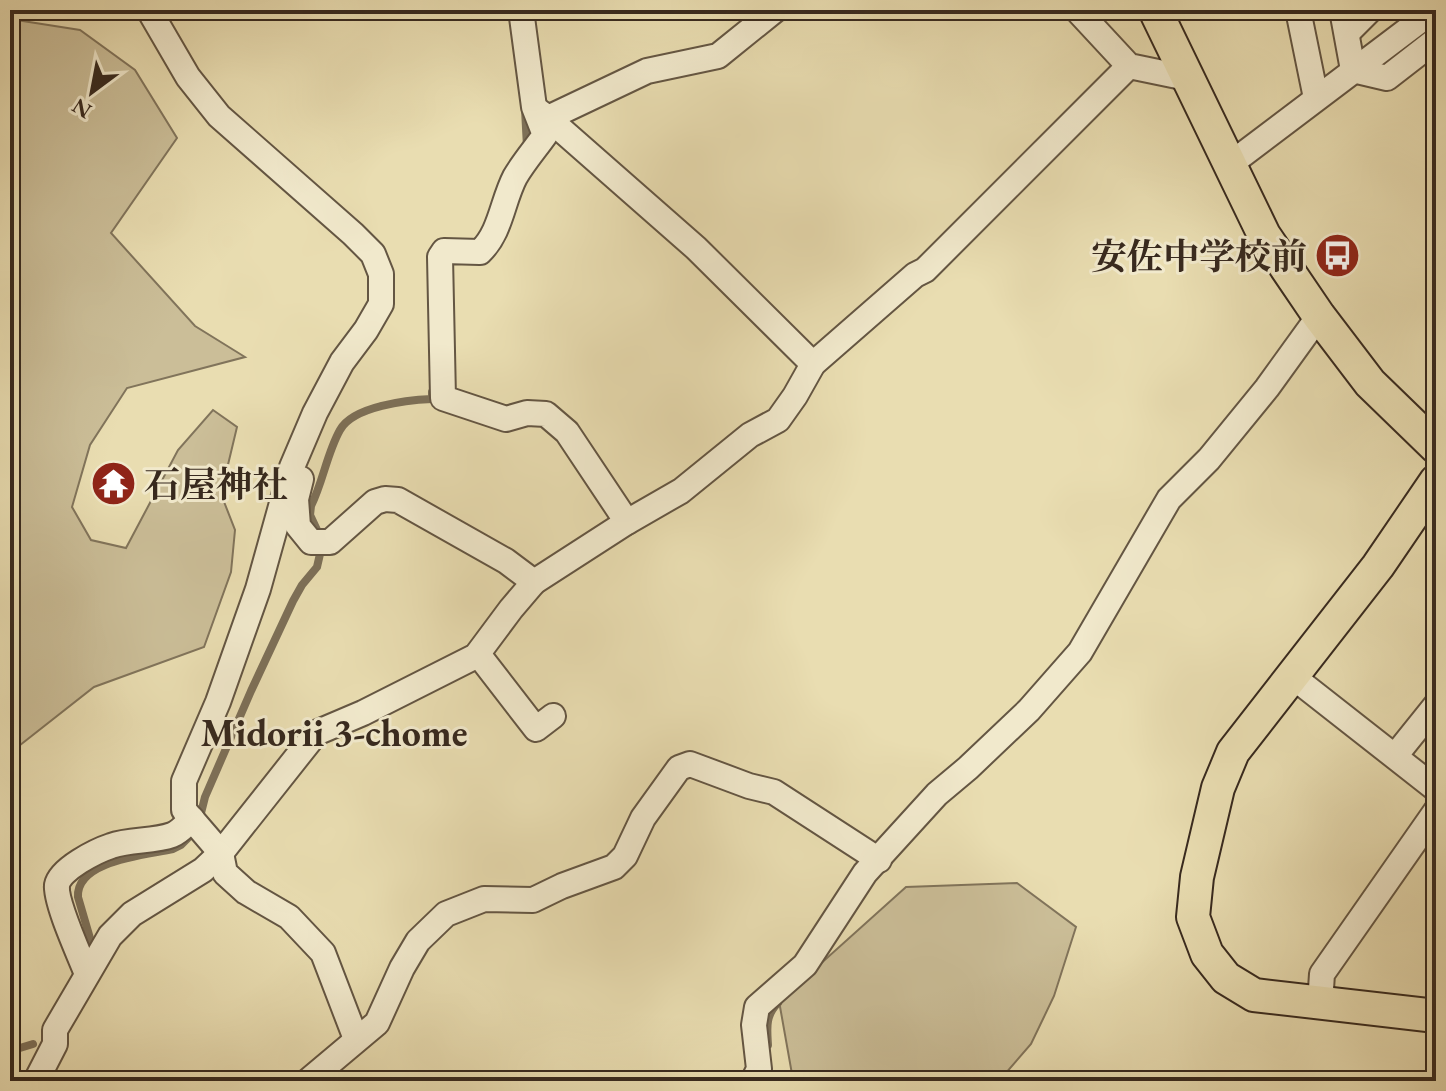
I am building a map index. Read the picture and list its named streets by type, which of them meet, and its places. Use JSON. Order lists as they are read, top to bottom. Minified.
{"districts":["Midorii 3-chome"],"places":{"bus stop":["安佐中学校前"],"temple":["石屋神社"]},"north":"bottom left"}
